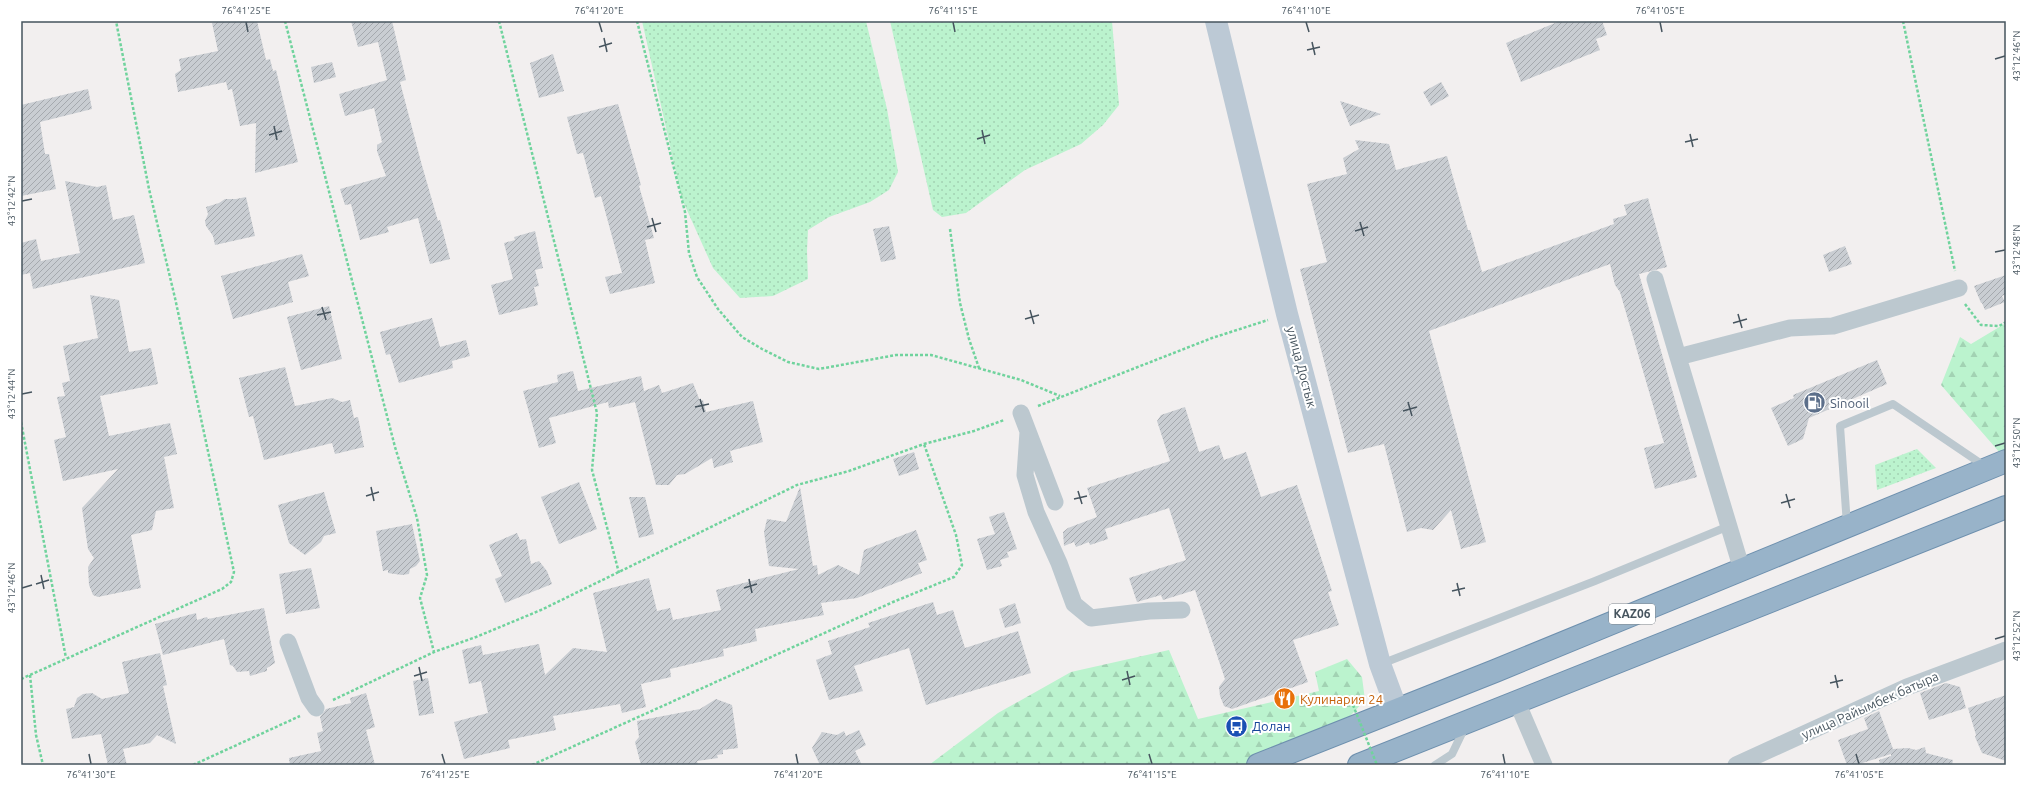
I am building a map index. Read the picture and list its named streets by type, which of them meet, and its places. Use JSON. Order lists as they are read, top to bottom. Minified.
{"streets":{"highway":["KАZ06"],"main road":["улица Достык"],"street":["улица Райымбек батыра"]},"crossings":[["улица Достык","KАZ06"]],"places":{"fuel station":["Sinooil"],"restaurant":["Кулинария 24"],"bus stop":["Долан"]},"coordinates":["76°41'25\"E","76°41'20\"E","76°41'15\"E","76°41'10\"E","76°41'05\"E","43°12'46\"N","43°12'42\"N","43°12'48\"N","43°12'44\"N","43°12'50\"N","43°12'52\"N","76°41'30\"E"]}
